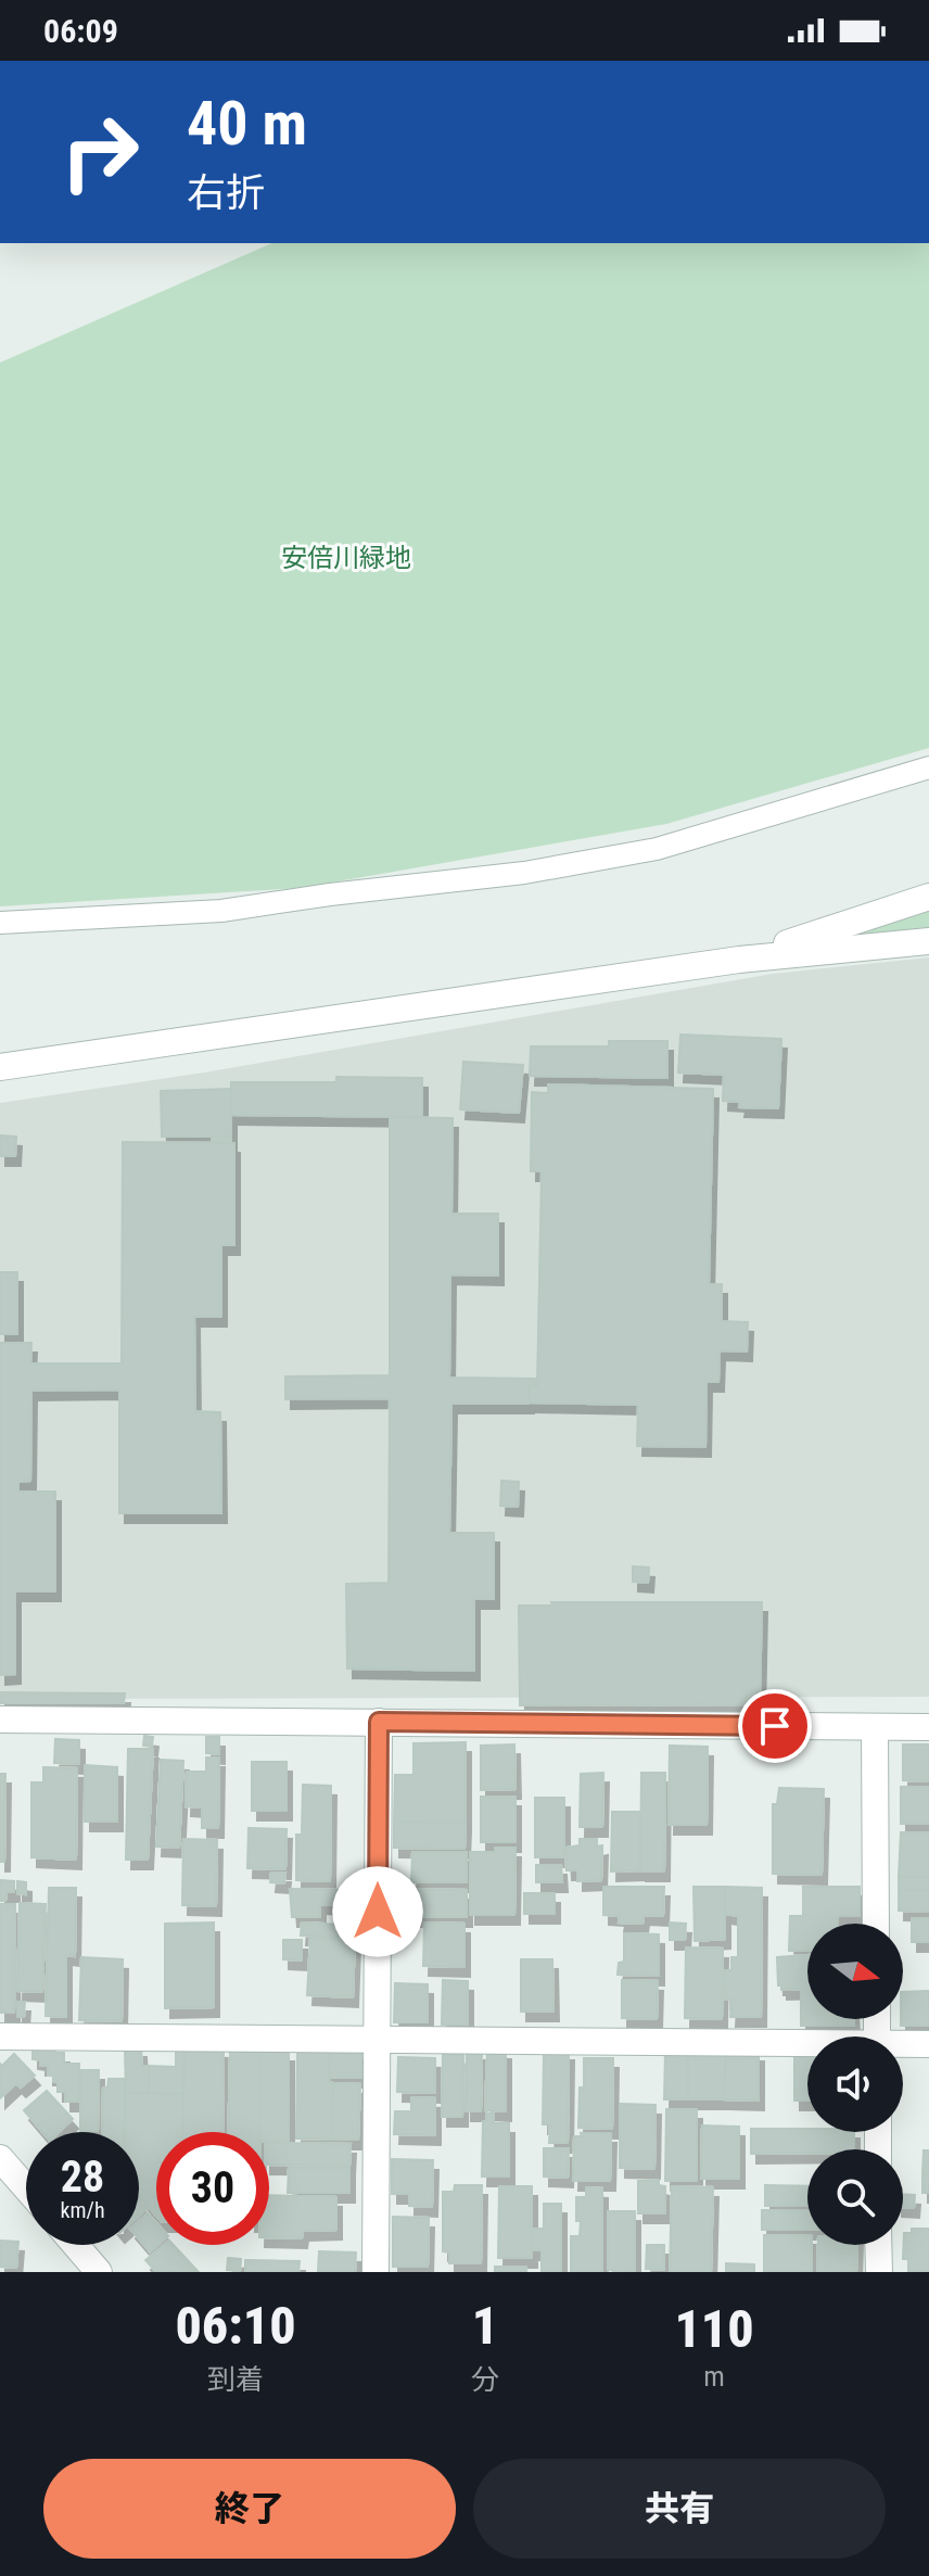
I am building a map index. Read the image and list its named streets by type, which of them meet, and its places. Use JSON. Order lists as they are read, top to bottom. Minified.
{"parks":["安倍川緑地"],"north":"right","page":{"status":"06:09","turn":["40 m","右折"],"speed":"28 km/h","limit":"30","eta":["06:10","到着","1","分","110","m"],"buttons":["終了","共有"]}}
